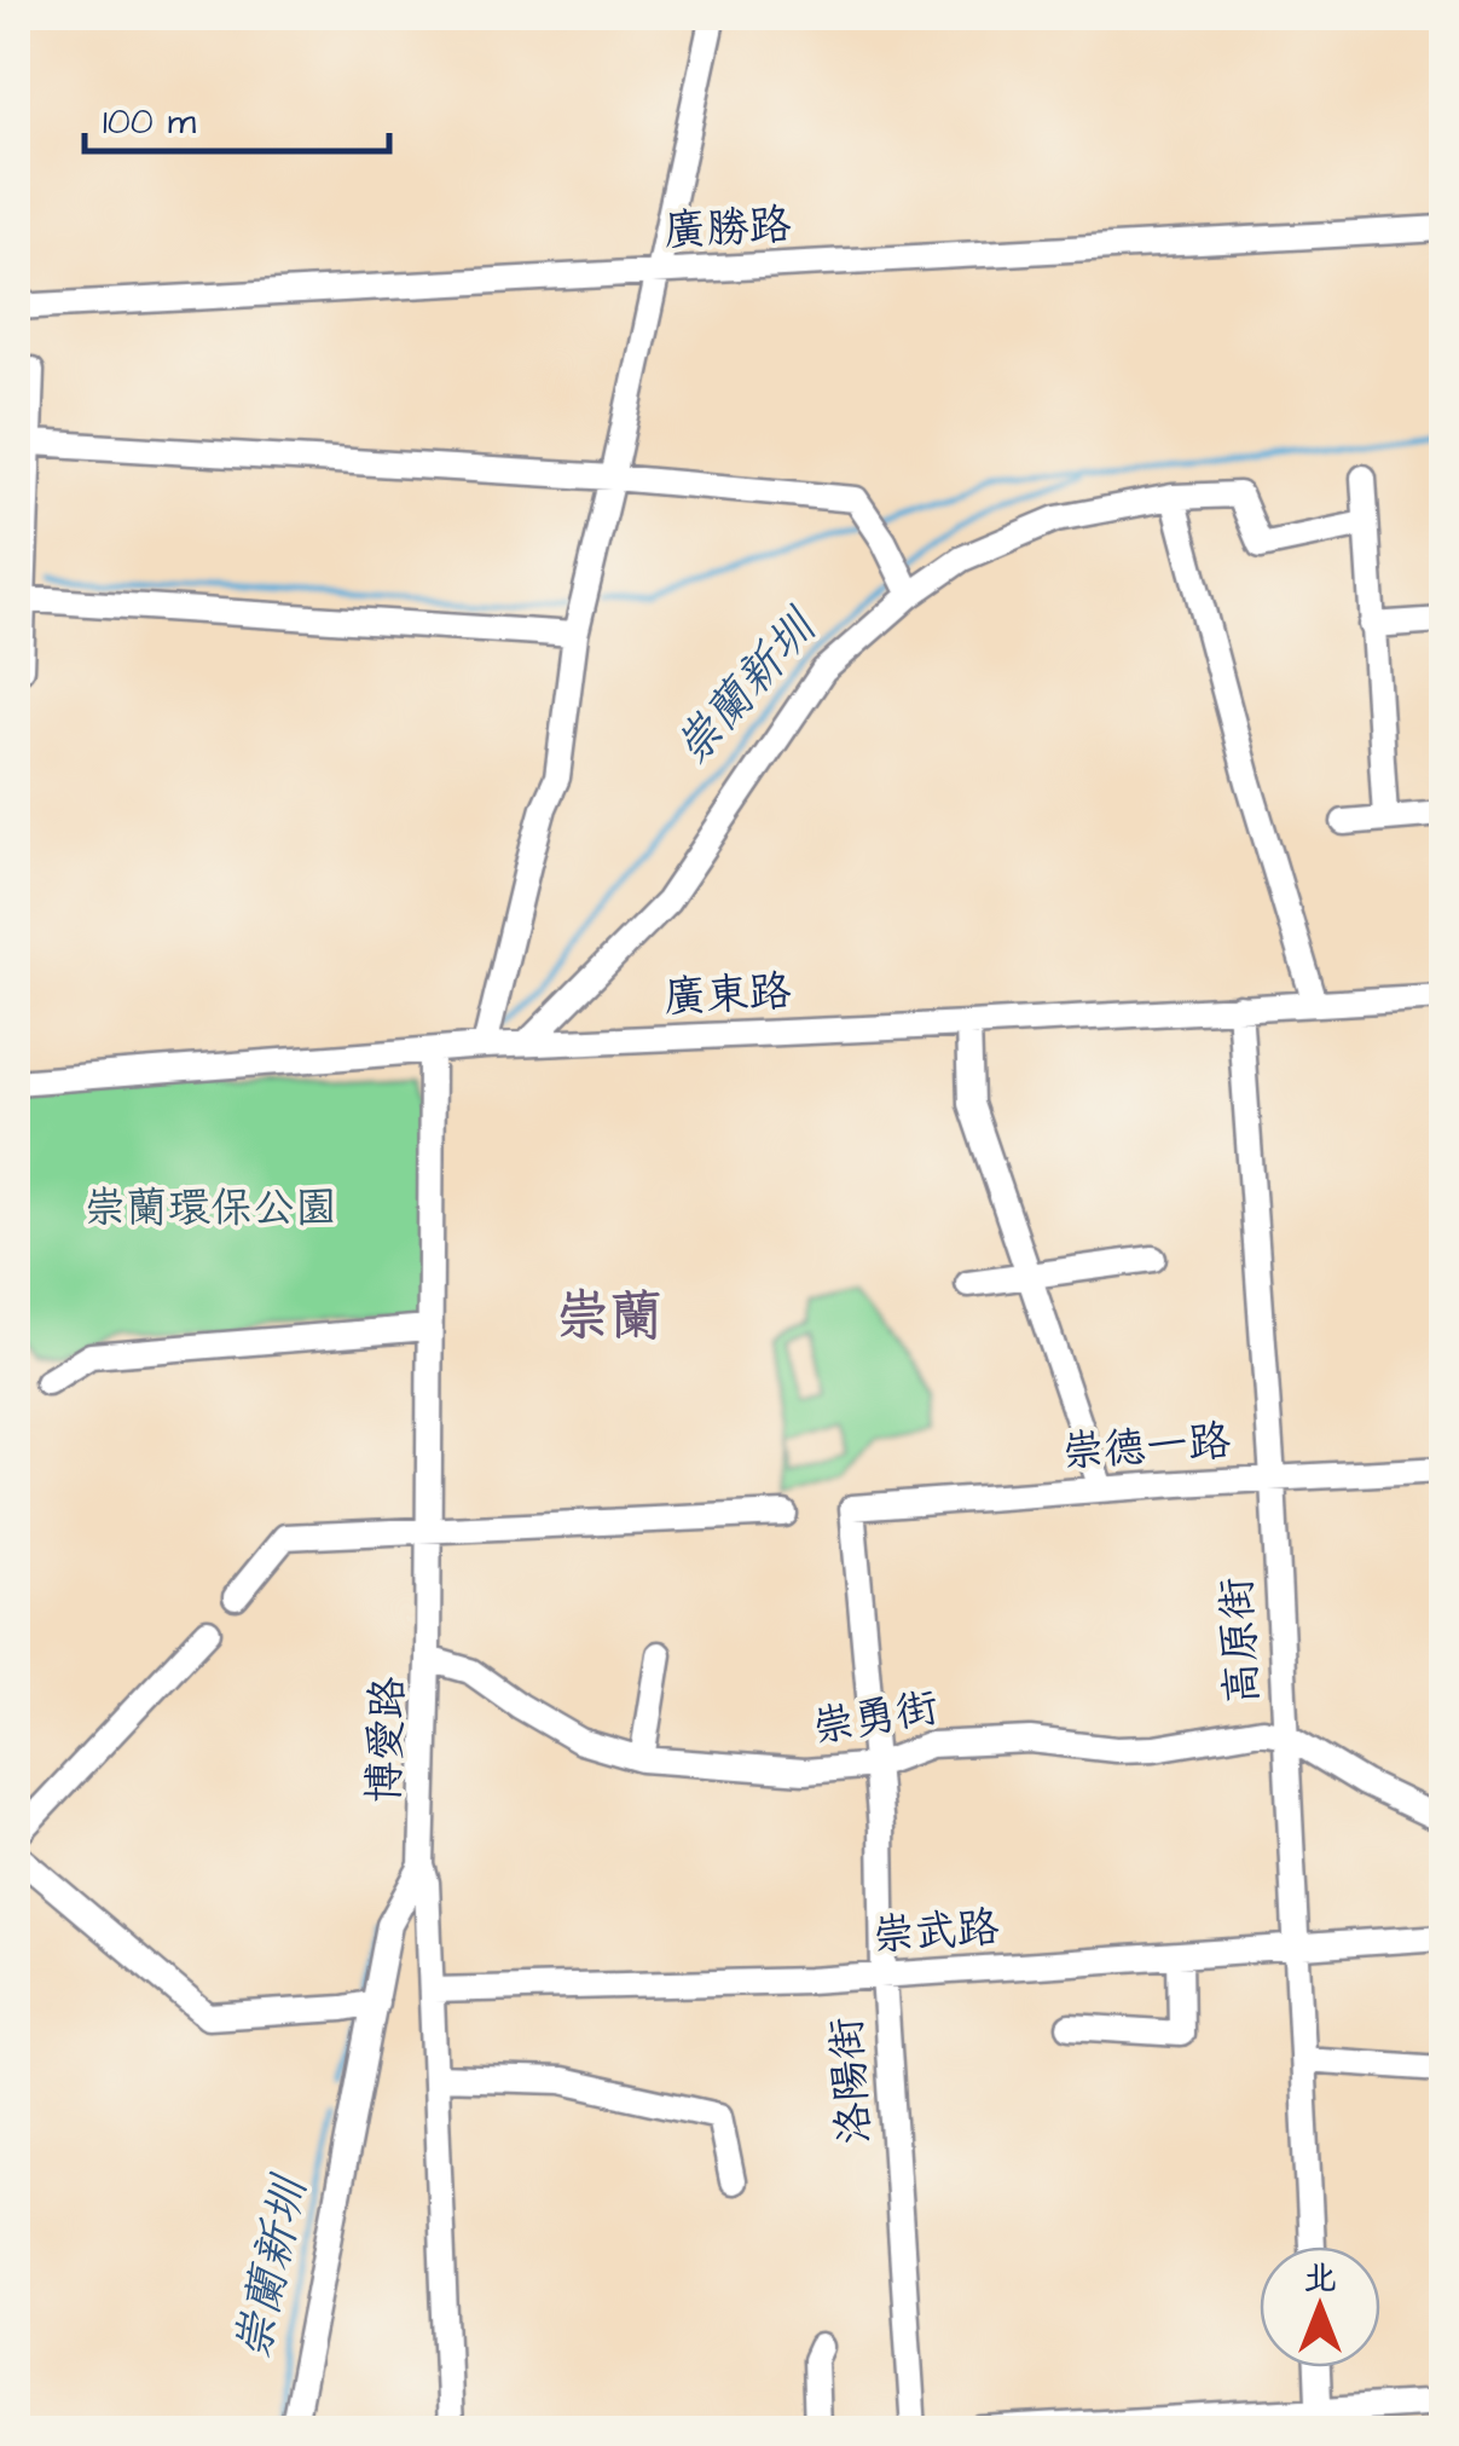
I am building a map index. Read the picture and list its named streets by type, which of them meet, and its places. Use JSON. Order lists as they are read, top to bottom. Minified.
{"streets":{"street":["廣勝路","廣東路","崇德一路","高原街","崇勇街","博愛路","崇武路","洛陽街"]},"crossings":[["廣東路","高原街"],["廣東路","博愛路"],["崇德一路","高原街"],["崇德一路","洛陽街"],["高原街","崇勇街"],["高原街","崇武路"],["崇勇街","博愛路"],["崇勇街","洛陽街"],["博愛路","崇武路"],["崇武路","洛陽街"]],"districts":["崇蘭"],"water":["崇蘭新圳"],"parks":["崇蘭環保公園"],"scale_bar":"100 m","north":"top"}
